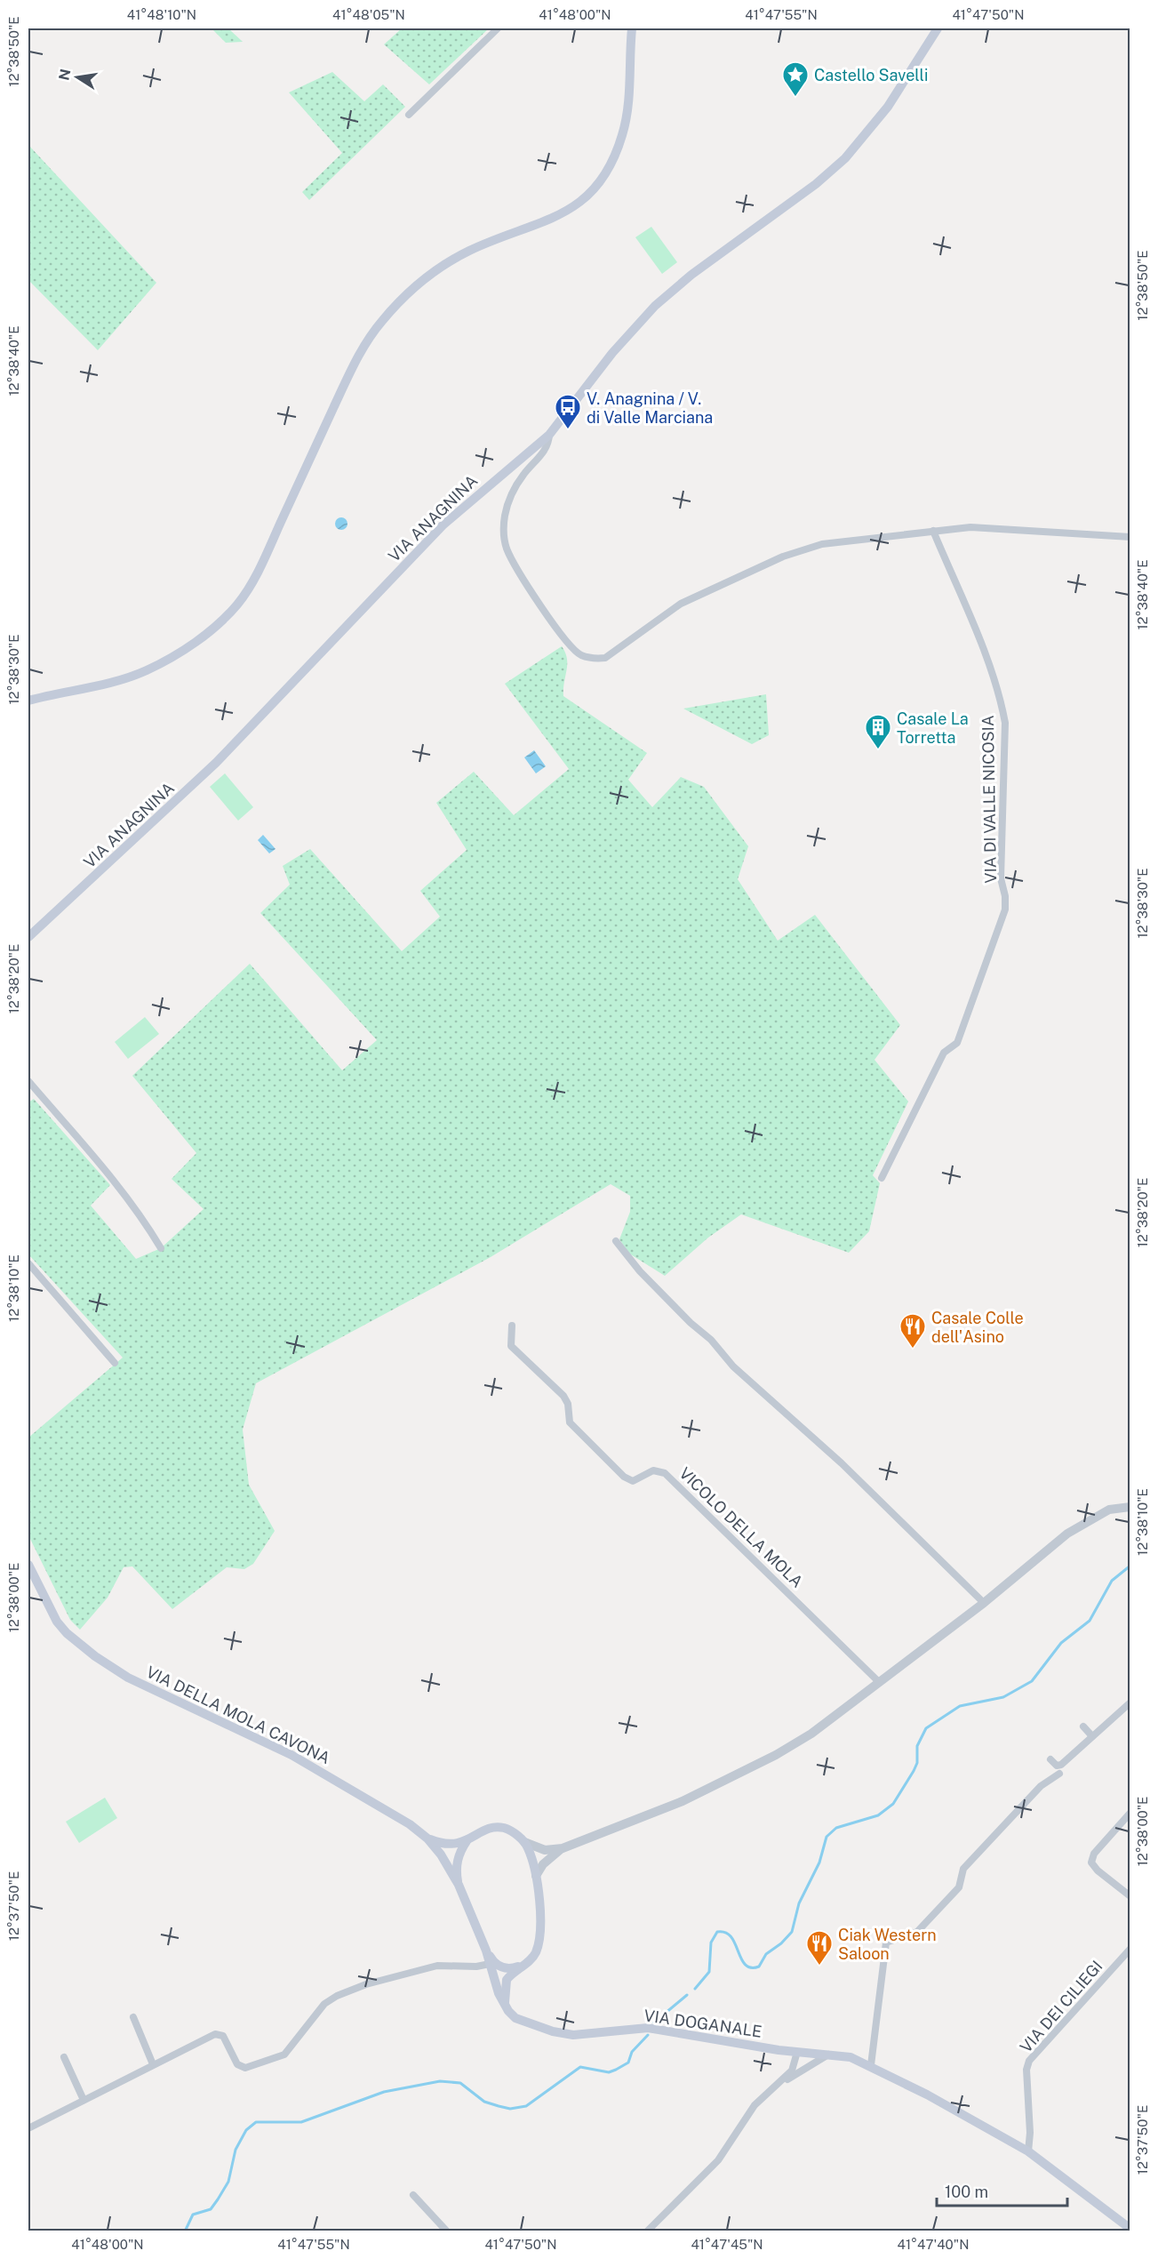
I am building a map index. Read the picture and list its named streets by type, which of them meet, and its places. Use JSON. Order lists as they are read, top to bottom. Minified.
{"streets":{"main road":["VIA ANAGNINA","VIA DELLA MOLA CAVONA","VIA DOGANALE"],"street":["VIA DI VALLE NICOSIA","VICOLO DELLA MOLA","VIA DEI CILIEGI"]},"crossings":[["VIA DELLA MOLA CAVONA","VIA DOGANALE"],["VIA DEI CILIEGI","VIA DOGANALE"]],"places":{"place":["Castello Savelli"],"bus stop":["V. Anagnina / V. di Valle Marciana"],"building":["Casale La Torretta"],"restaurant":["Casale Colle dell'Asino","Ciak Western Saloon"]},"scale_bar":"100 m","north":"left","coordinates":["41°48'10\"N","41°48'05\"N","41°48'00\"N","41°47'55\"N","41°47'50\"N","12°38'50\"E","12°38'40\"E","12°38'30\"E","12°38'20\"E","12°38'10\"E","12°38'00\"E","12°37'50\"E","41°47'45\"N","41°47'40\"N"]}
